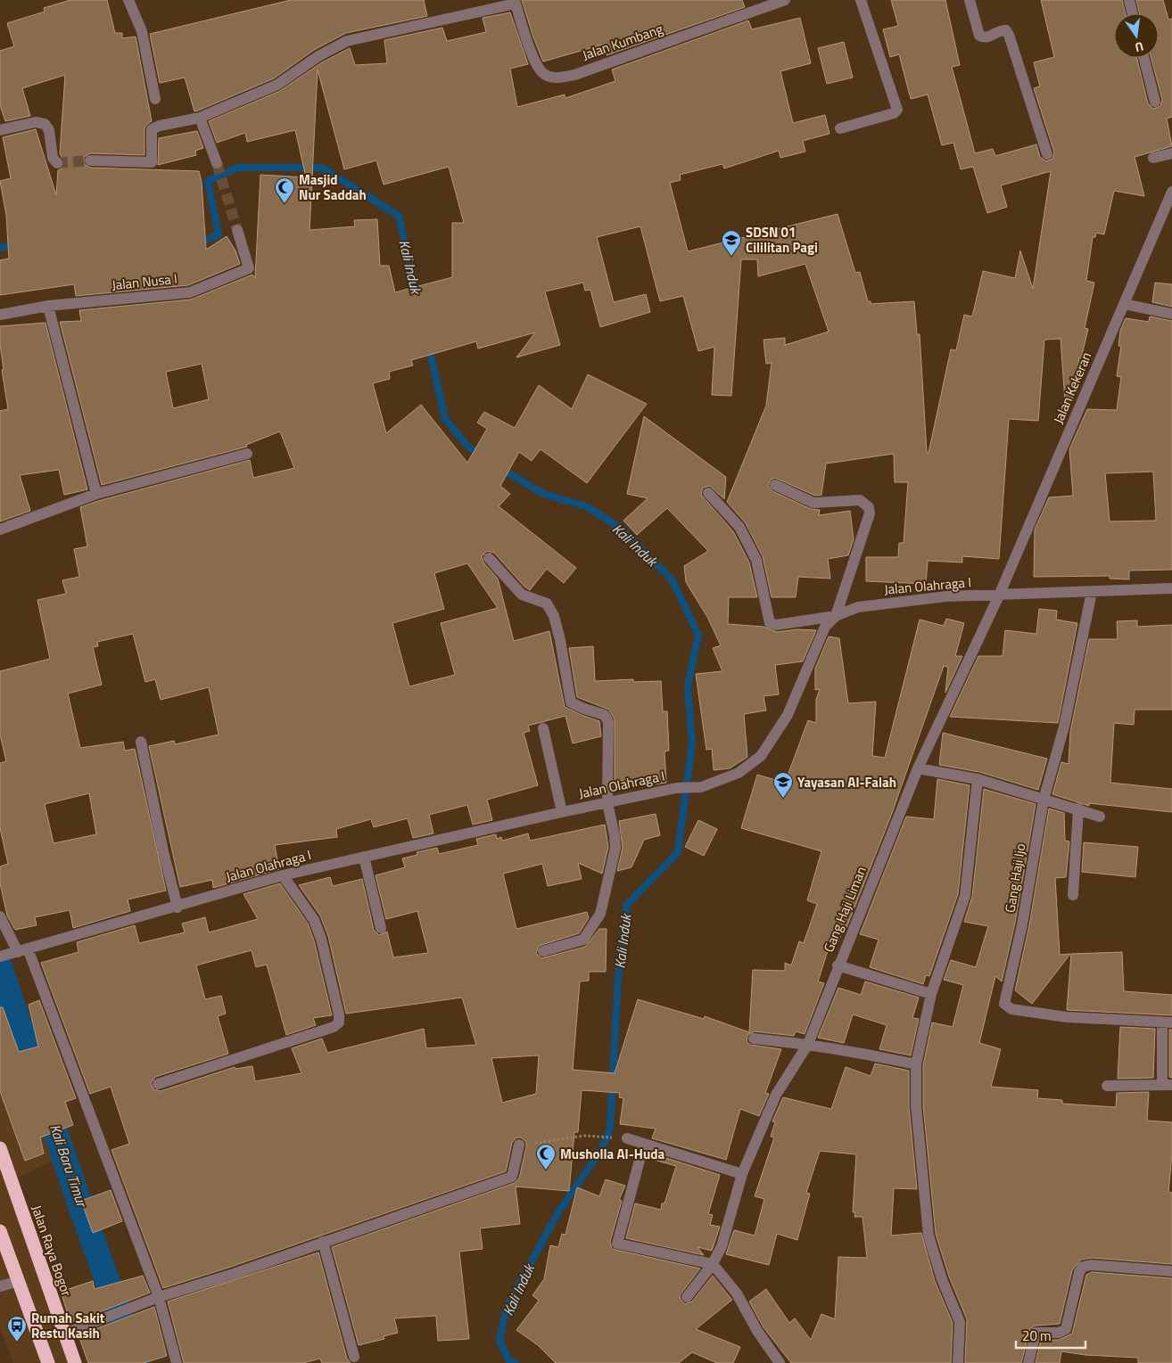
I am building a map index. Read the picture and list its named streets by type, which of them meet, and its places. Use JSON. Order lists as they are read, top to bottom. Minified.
{"streets":{"highway":["Jalan Raya Bogor"],"street":["Jalan Kumbang","Jalan Nusa I","Jalan Kekeran","Jalan Olahraga I","Gang Haji Ijo","Gang Haji Liman"]},"crossings":[["Jalan Kekeran","Jalan Olahraga I"],["Jalan Kekeran","Gang Haji Liman"],["Jalan Olahraga I","Gang Haji Ijo"],["Jalan Olahraga I","Gang Haji Liman"]],"water":["Kali Induk","Kali Baru Timur"],"places":{"mosque":["Masjid Nur Saddah","Musholla Al-Huda"],"school or university":["SDSN 01 Cililitan Pagi","Yayasan Al-Falah"],"bus stop":["Rumah Sakit Restu Kasih"]},"scale_bar":"20 m","north":"bottom"}
